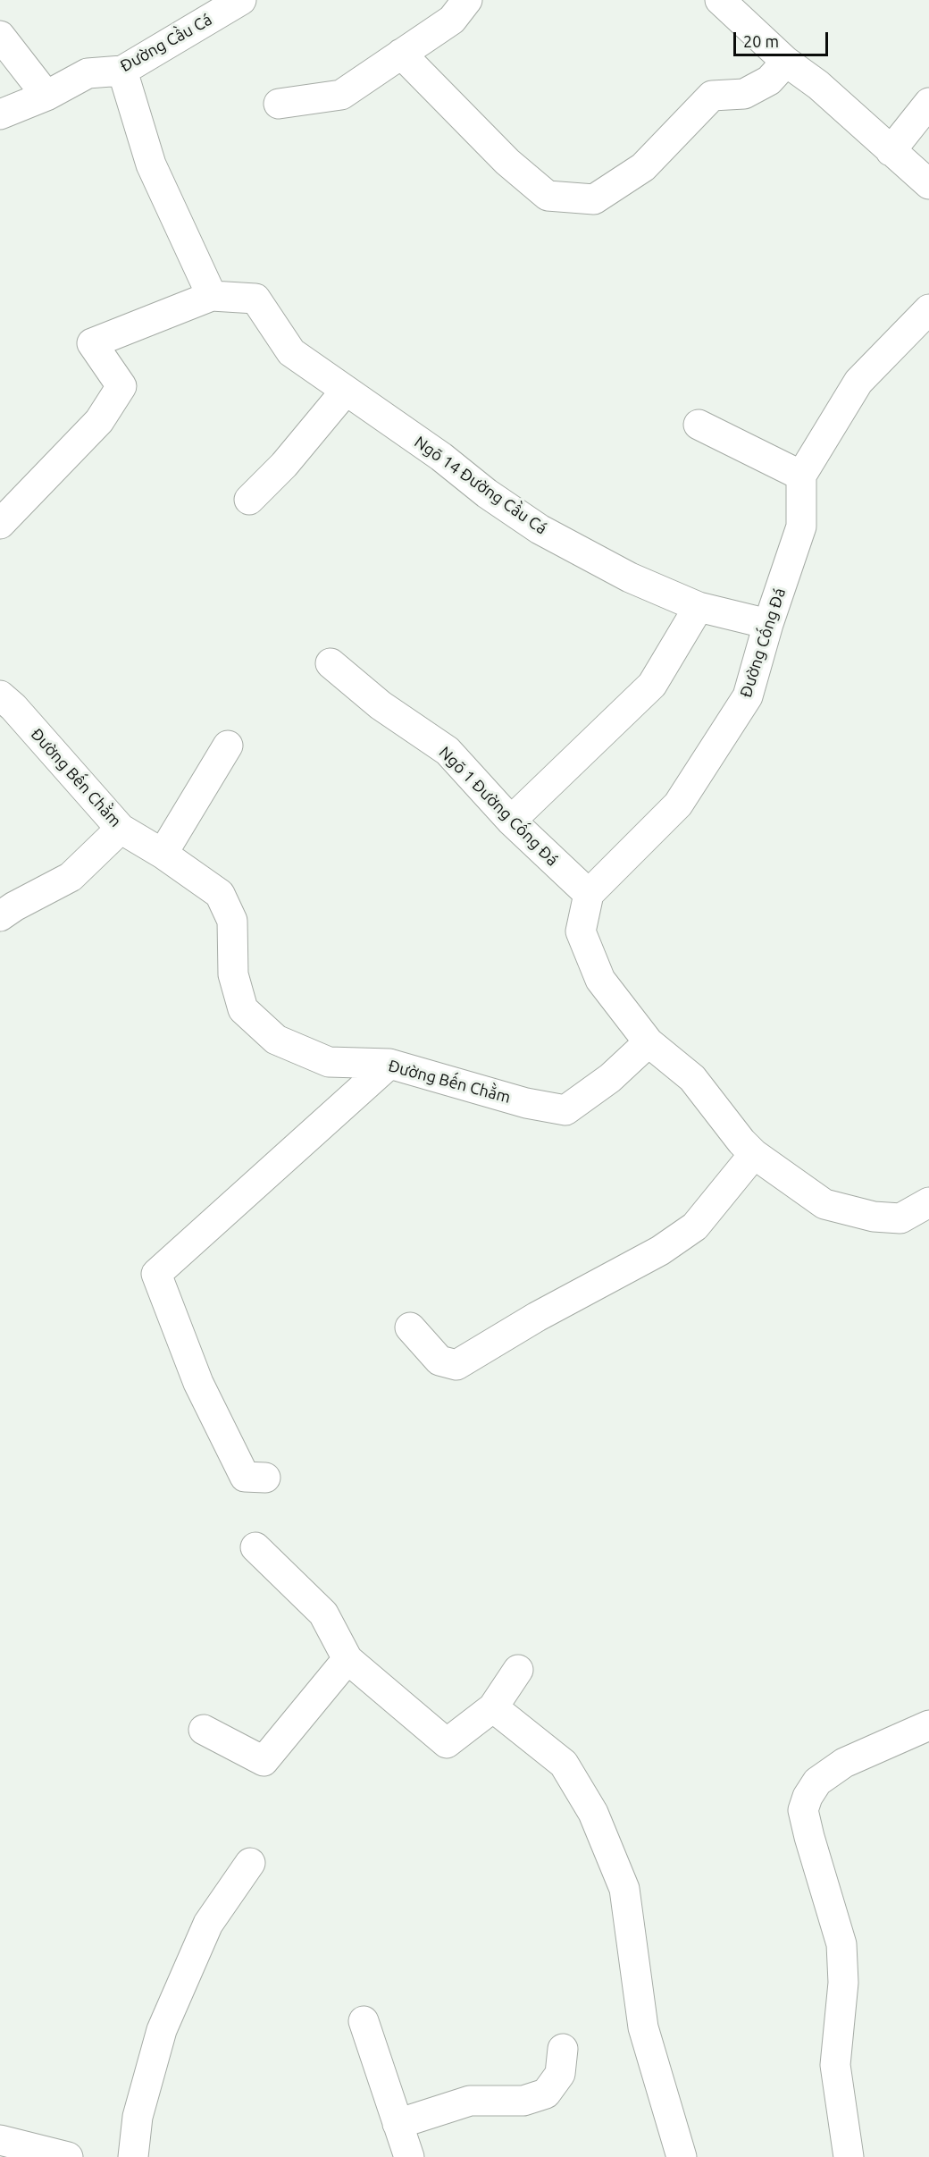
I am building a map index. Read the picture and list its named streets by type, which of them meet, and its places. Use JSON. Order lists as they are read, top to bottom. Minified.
{"streets":{"street":["Đường Cầu Cá","Ngõ 14 Đường Cầu Cá","Đường Cống Đá","Đường Bến Chằm","Ngõ 1 Đường Cống Đá"]},"crossings":[["Ngõ 14 Đường Cầu Cá","Đường Cống Đá"],["Đường Cống Đá","Ngõ 1 Đường Cống Đá"]],"scale_bar":"20 m"}
